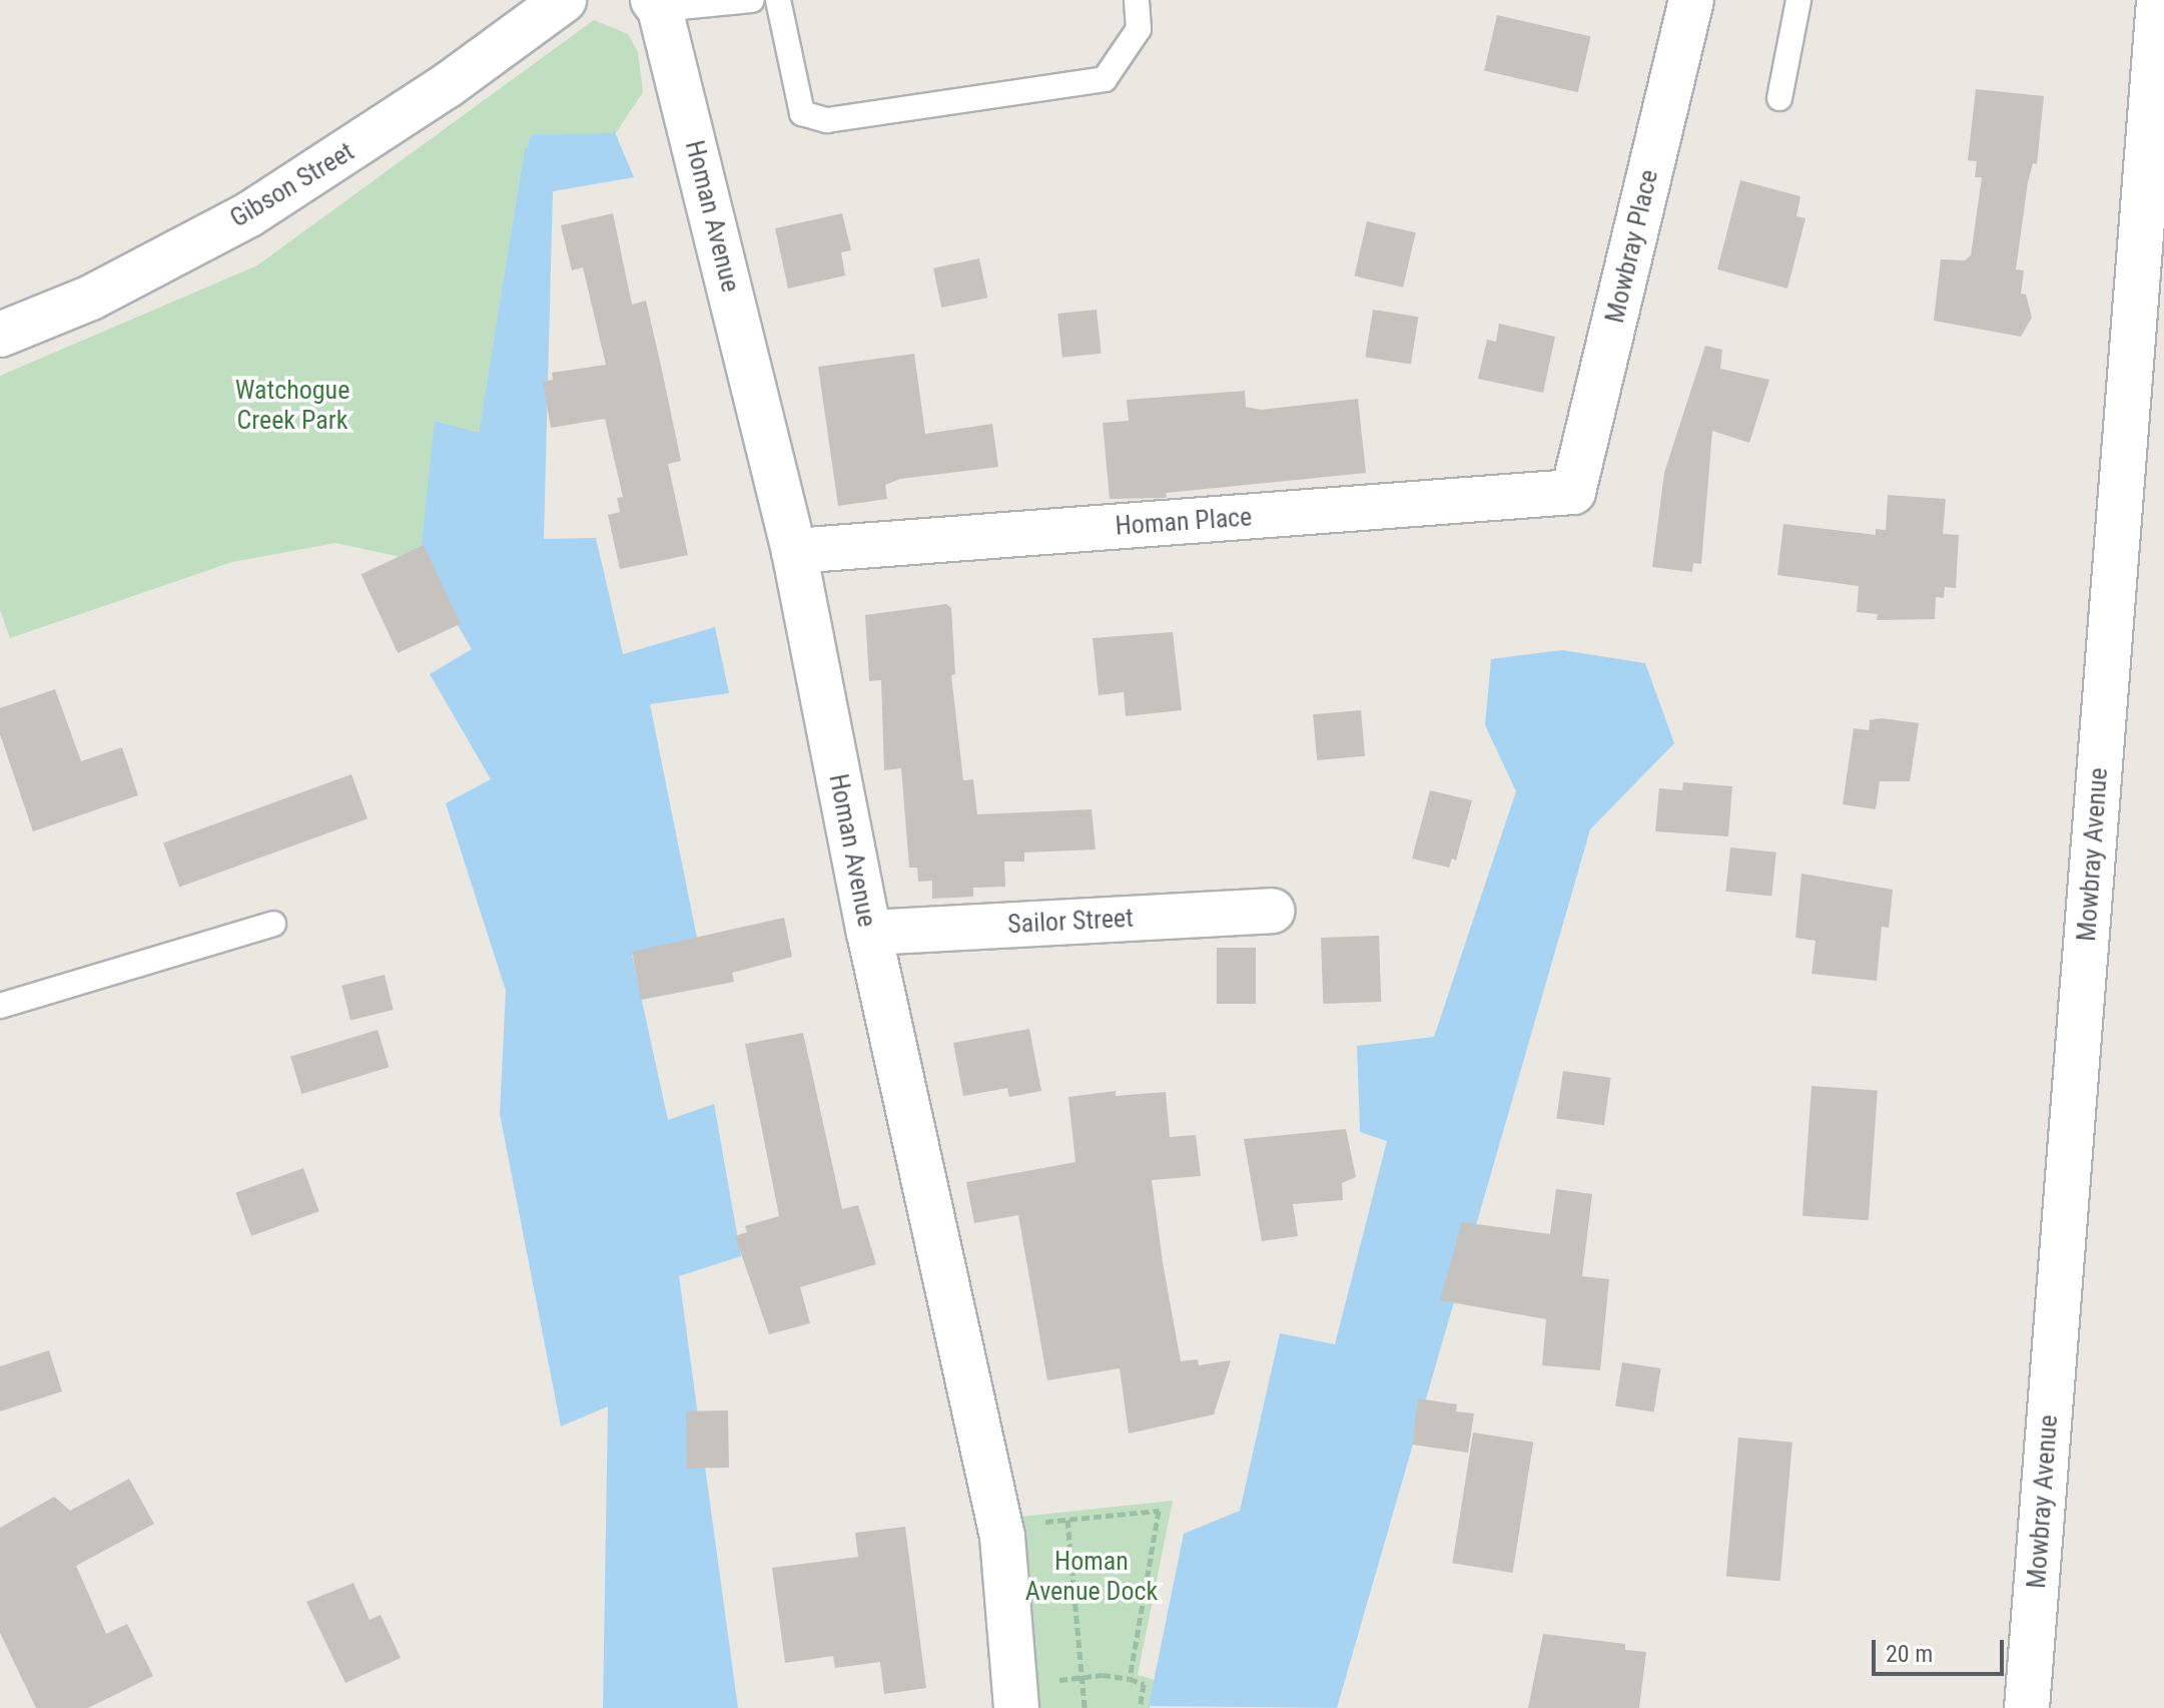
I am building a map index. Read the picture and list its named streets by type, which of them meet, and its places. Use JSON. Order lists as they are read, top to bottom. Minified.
{"streets":{"street":["Gibson Street","Homan Avenue","Mowbray Place","Homan Place","Mowbray Avenue","Sailor Street"]},"crossings":[["Homan Avenue","Homan Place"],["Homan Avenue","Sailor Street"],["Mowbray Place","Homan Place"]],"parks":["Watchogue Creek Park","Homan Avenue Dock"],"scale_bar":"20 m"}
